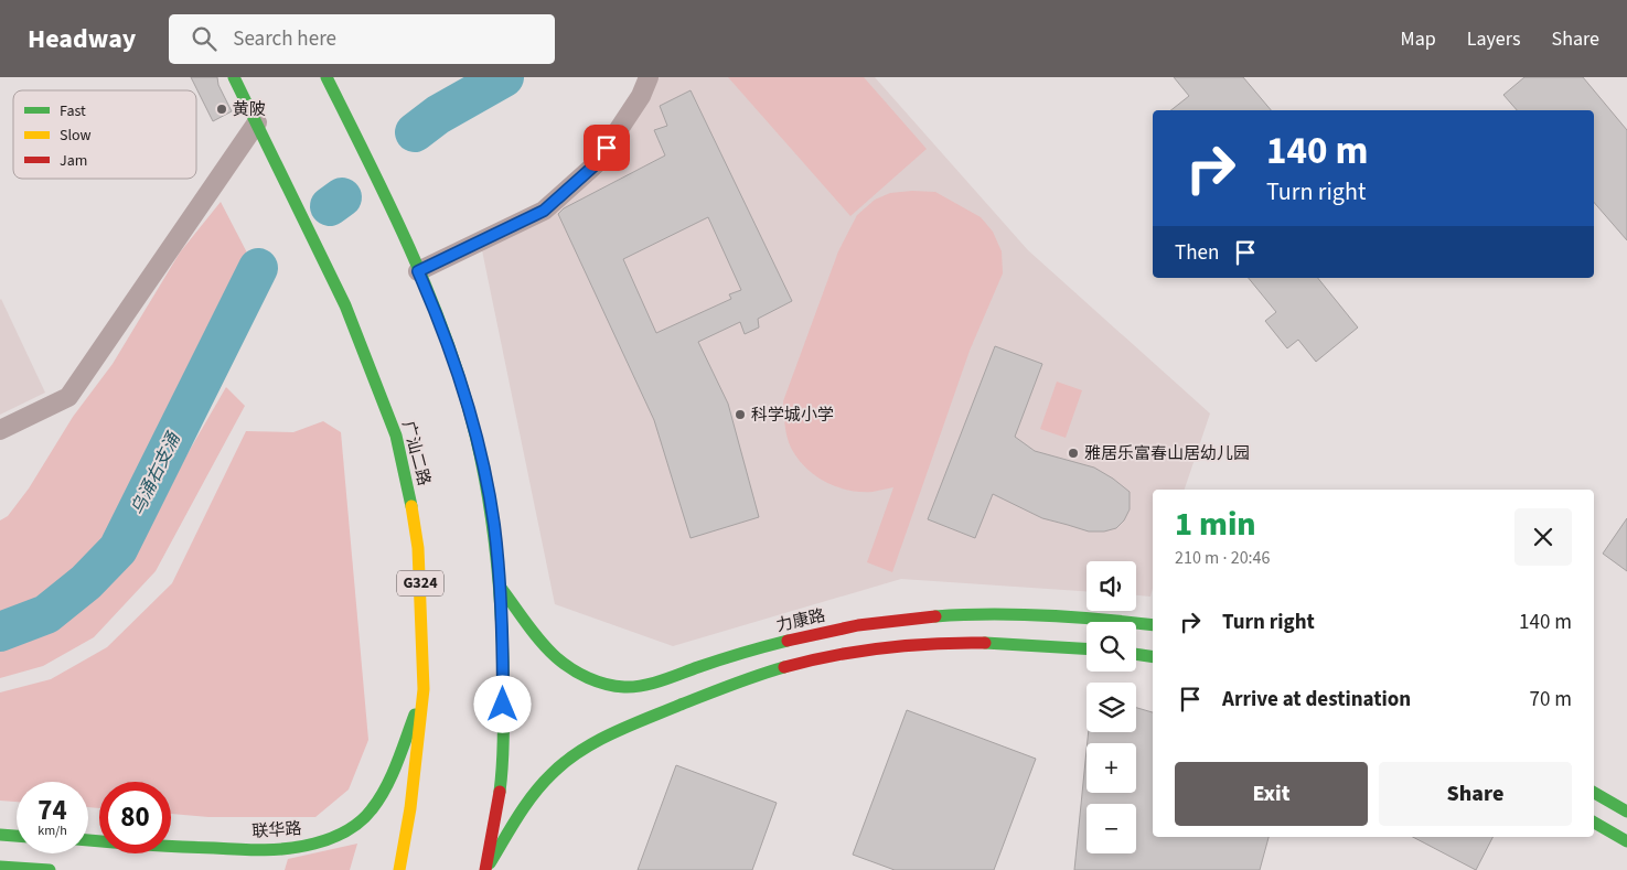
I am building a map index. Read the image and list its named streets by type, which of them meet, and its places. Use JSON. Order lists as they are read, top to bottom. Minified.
{"streets":{"main road":["广汕二路","G324","力康路","联华路"]},"crossings":[["广汕二路","联华路"]],"water":["乌涌右支涌"],"places":["黄陂","科学城小学","雅居乐富春山居幼儿园"],"legend":["Fast","Slow","Jam"],"page":{"header":"Headway","search":"Search here","nav":["Map","Layers","Share"],"turn":["140 m","Turn right"],"then":"Then","heading":["1 min","210 m · 20:46"],"map_buttons":["+","−"],"list":[{"name":"Turn right","value":"140 m"},{"name":"Arrive at destination","value":"70 m"}],"buttons":["Exit","Share"],"speed":"74 km/h","limit":"80"}}
